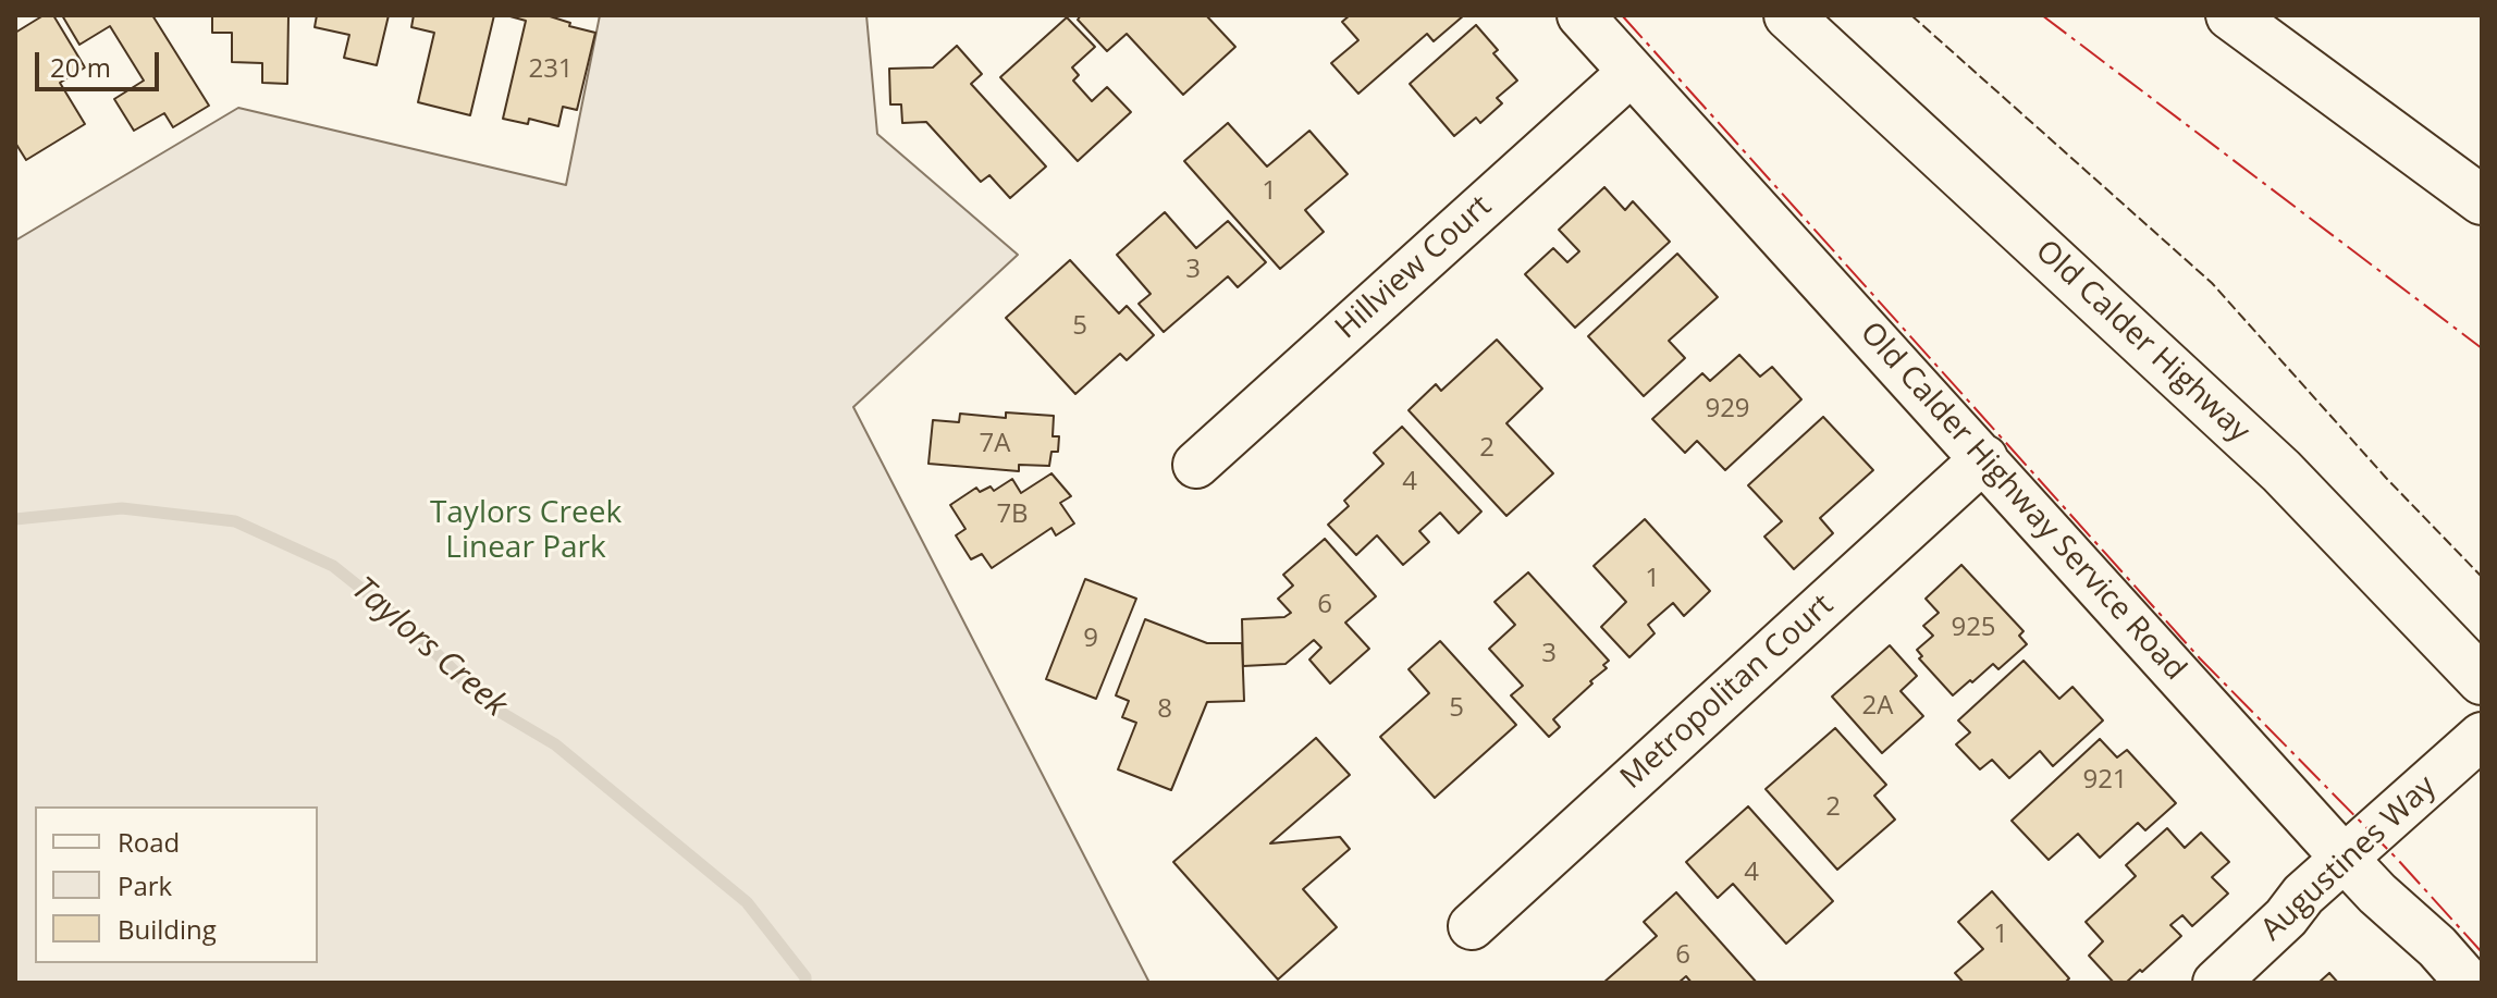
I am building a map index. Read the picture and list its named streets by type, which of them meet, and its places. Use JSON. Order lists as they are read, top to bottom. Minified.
{"streets":{"main road":["Old Calder Highway"],"street":["Hillview Court","Old Calder Highway Service Road","Metropolitan Court","Augustines Way"]},"crossings":[["Hillview Court","Old Calder Highway Service Road"],["Old Calder Highway Service Road","Metropolitan Court"],["Old Calder Highway Service Road","Augustines Way"]],"water":["Taylors Creek"],"parks":["Taylors Creek Linear Park"],"house_numbers":["231","1","3","5","929","7A","2","4","7B","1","6","925","9","3","2A","5","8","921","2","4","1","6"],"legend":["Road","Park","Building"],"scale_bar":"20 m"}
